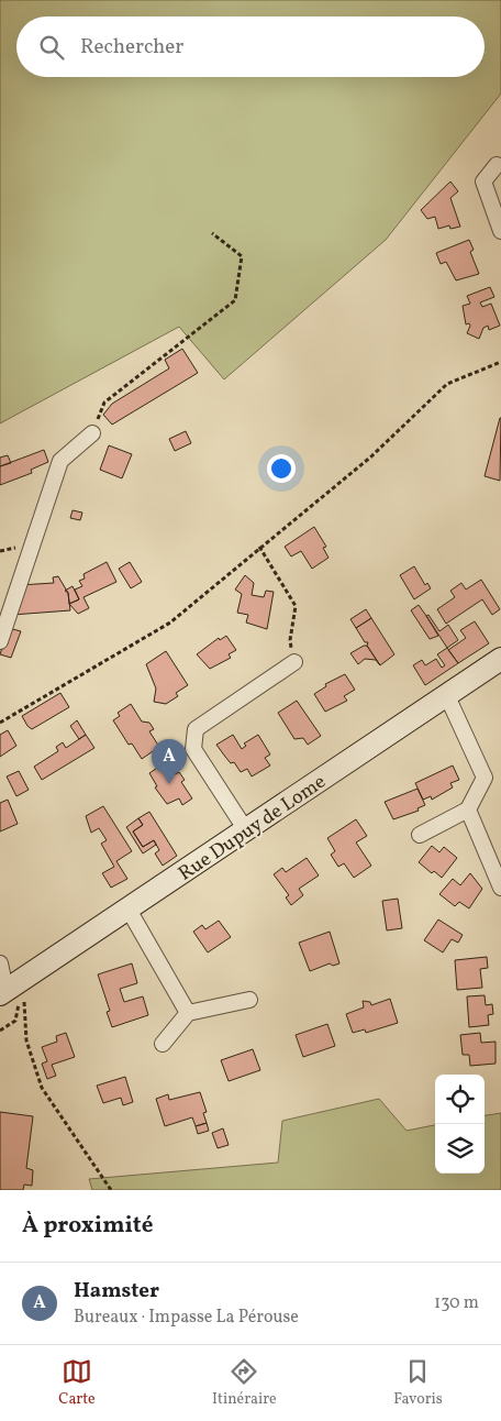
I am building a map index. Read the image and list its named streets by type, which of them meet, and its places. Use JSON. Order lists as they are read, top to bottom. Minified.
{"streets":{"street":["Rue Dupuy de Lome"]},"page":{"search":"Rechercher","pins":"A","heading":"À proximité","list":[{"mark":"A","name":"Hamster","note":"Bureaux · Impasse La Pérouse","value":"130 m"}],"nav":["Carte","Itinéraire","Favoris"]}}
